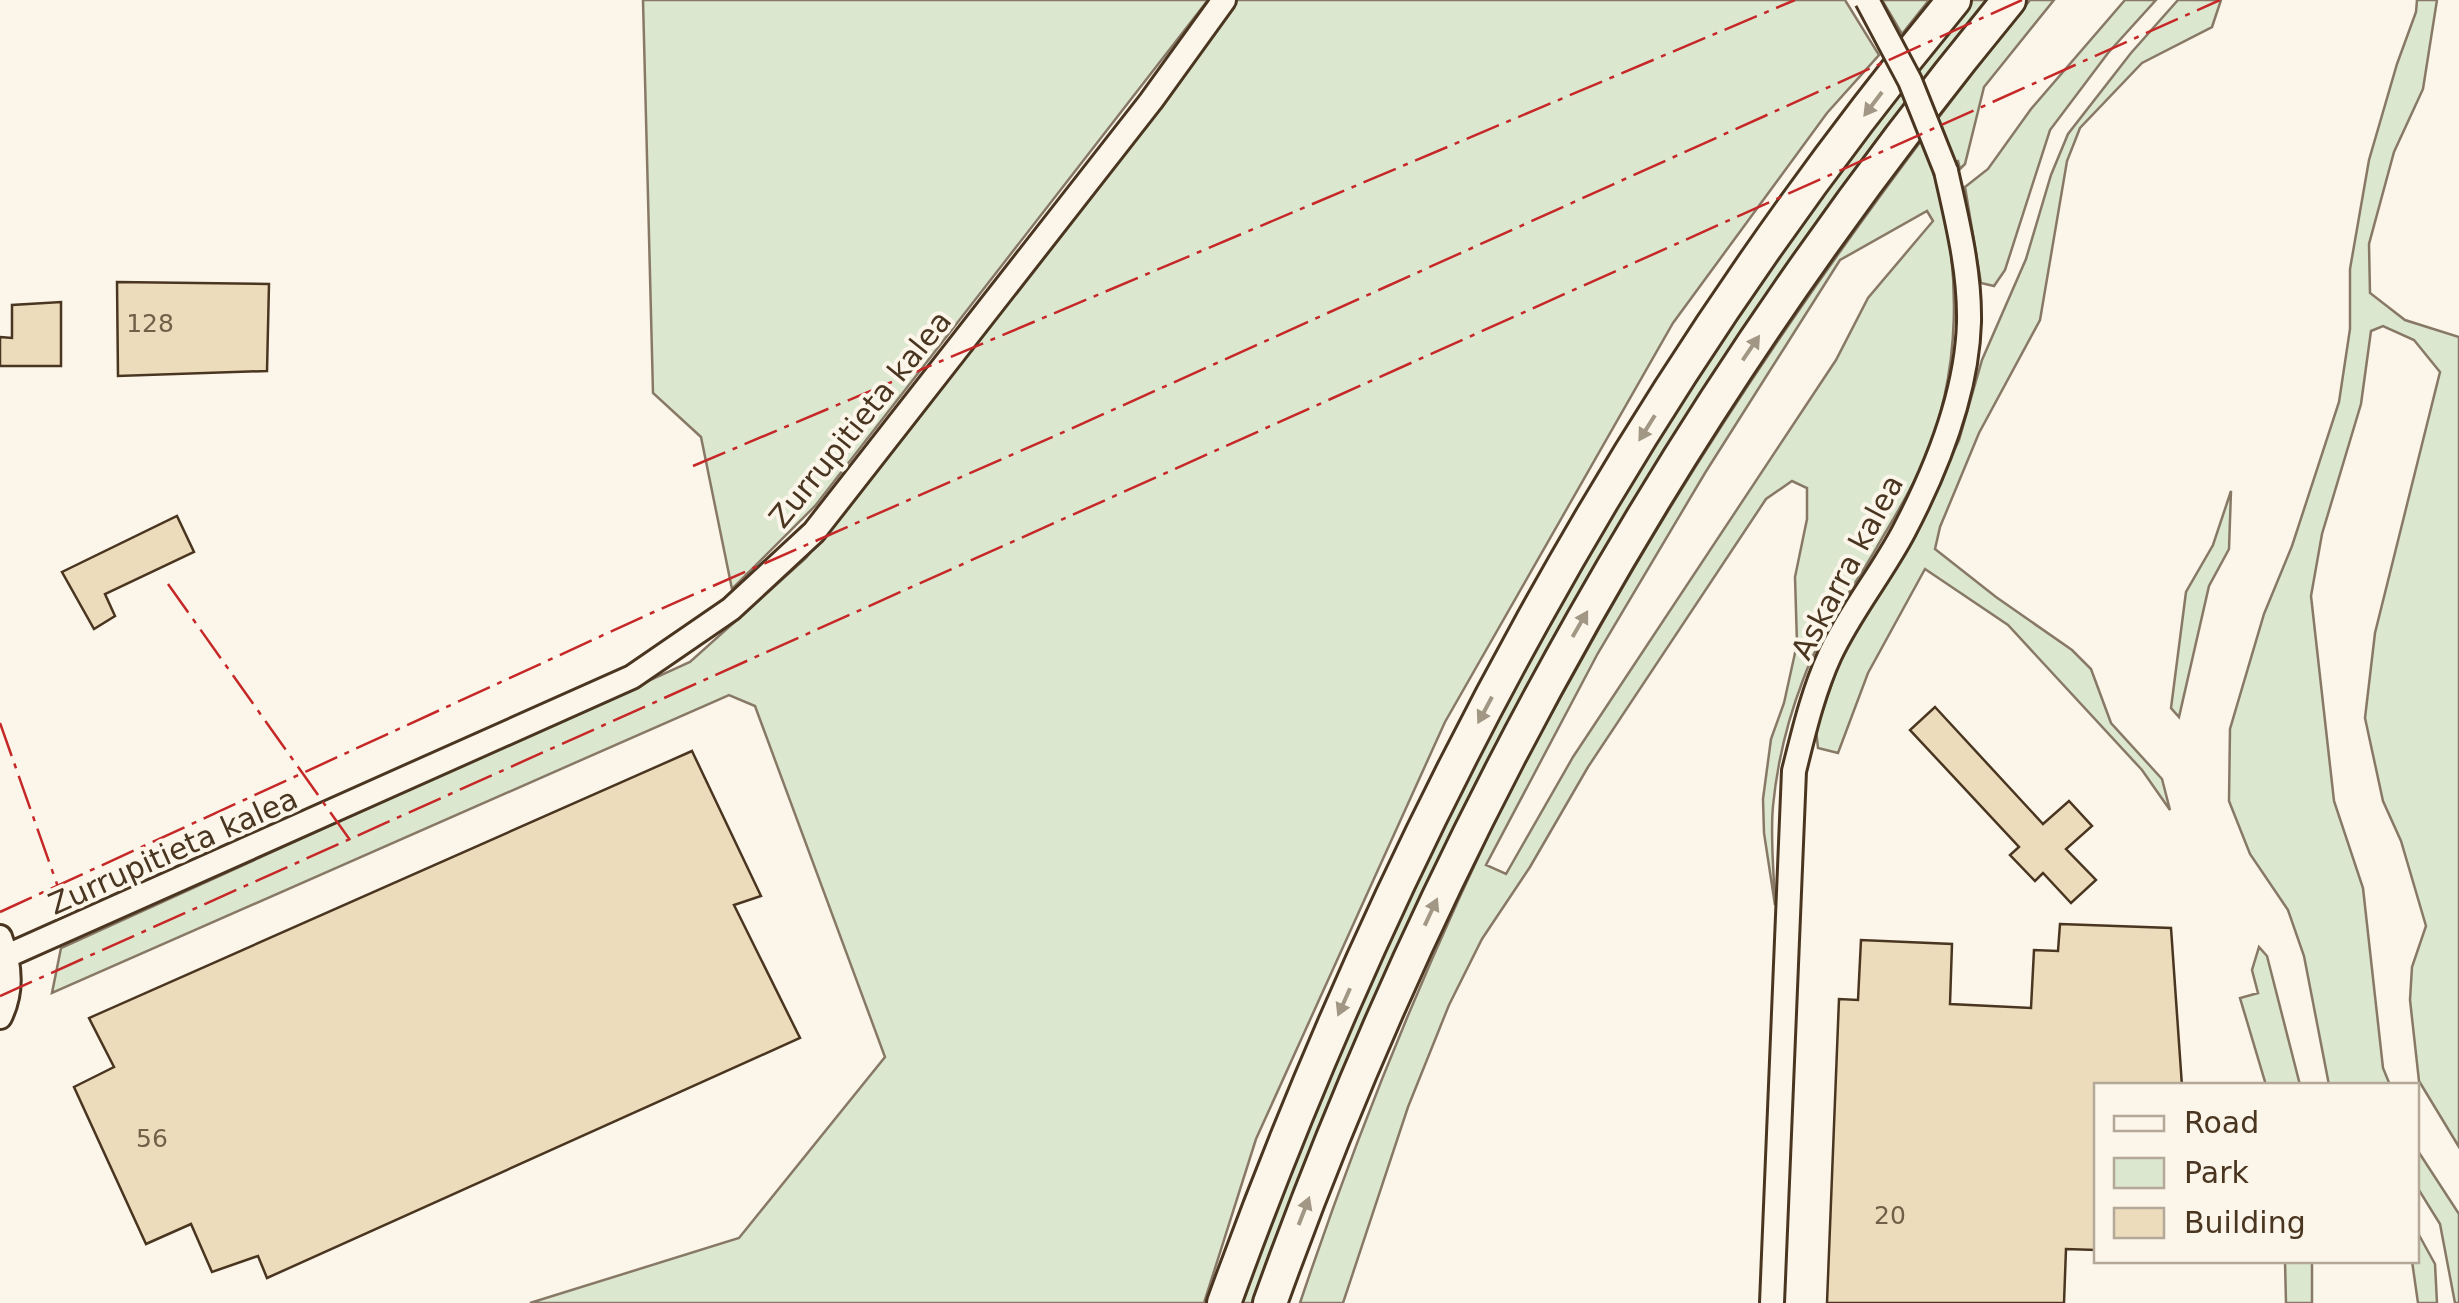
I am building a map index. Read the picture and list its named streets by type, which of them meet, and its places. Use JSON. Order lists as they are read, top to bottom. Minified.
{"streets":{"street":["Zurrupitieta kalea","Askarra kalea"]},"house_numbers":["128","56","20"],"legend":["Road","Park","Building"]}
